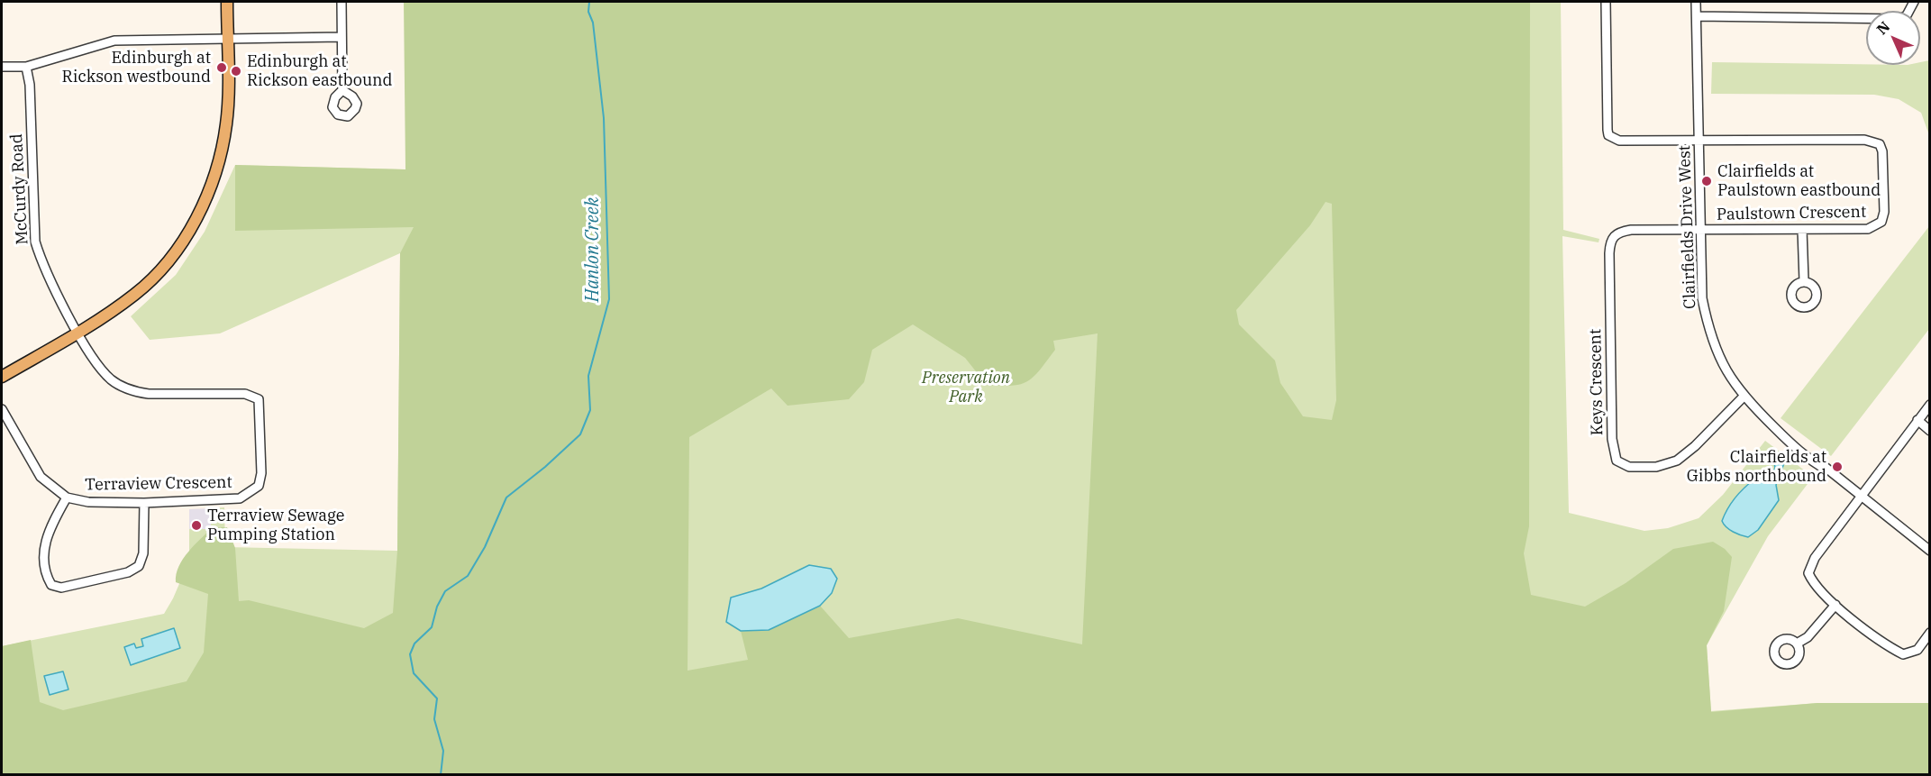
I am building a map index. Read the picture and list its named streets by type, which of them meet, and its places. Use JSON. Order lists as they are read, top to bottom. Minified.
{"streets":{"street":["McCurdy Road","Paulstown Crescent","Clairfields Drive West","Keys Crescent","Terraview Crescent"]},"crossings":[["McCurdy Road","Terraview Crescent"],["Paulstown Crescent","Clairfields Drive West"],["Paulstown Crescent","Keys Crescent"],["Clairfields Drive West","Keys Crescent"]],"water":["Hanlon Creek"],"parks":["Preservation Park"],"places":["Edinburgh at Rickson westbound","Edinburgh at Rickson eastbound","Clairfields at Paulstown eastbound","Clairfields at Gibbs northbound","Terraview Sewage Pumping Station"],"north":"top left"}
